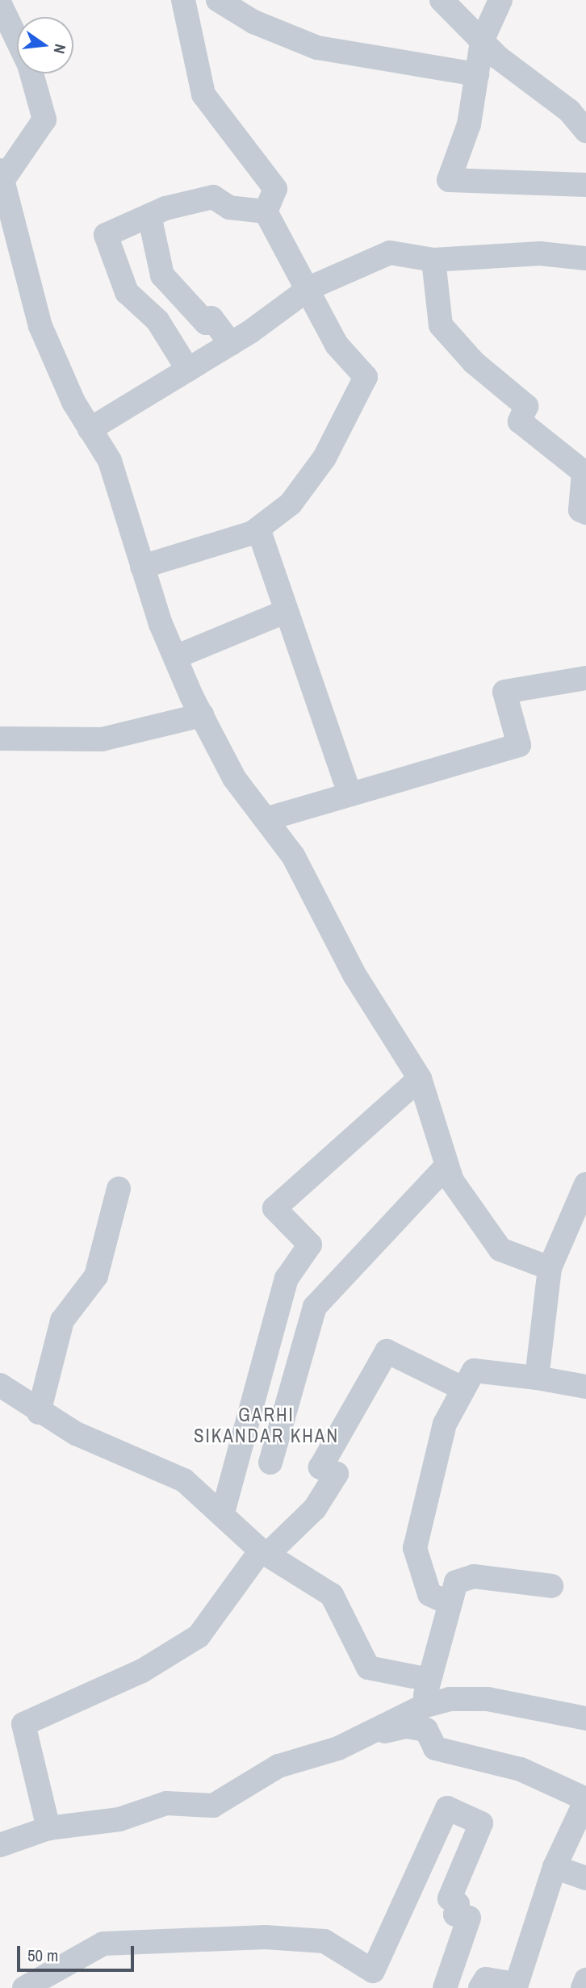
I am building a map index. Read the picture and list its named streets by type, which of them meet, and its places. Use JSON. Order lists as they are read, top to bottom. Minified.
{"districts":["GARHI SIKANDAR KHAN"],"scale_bar":"50 m","north":"right"}
